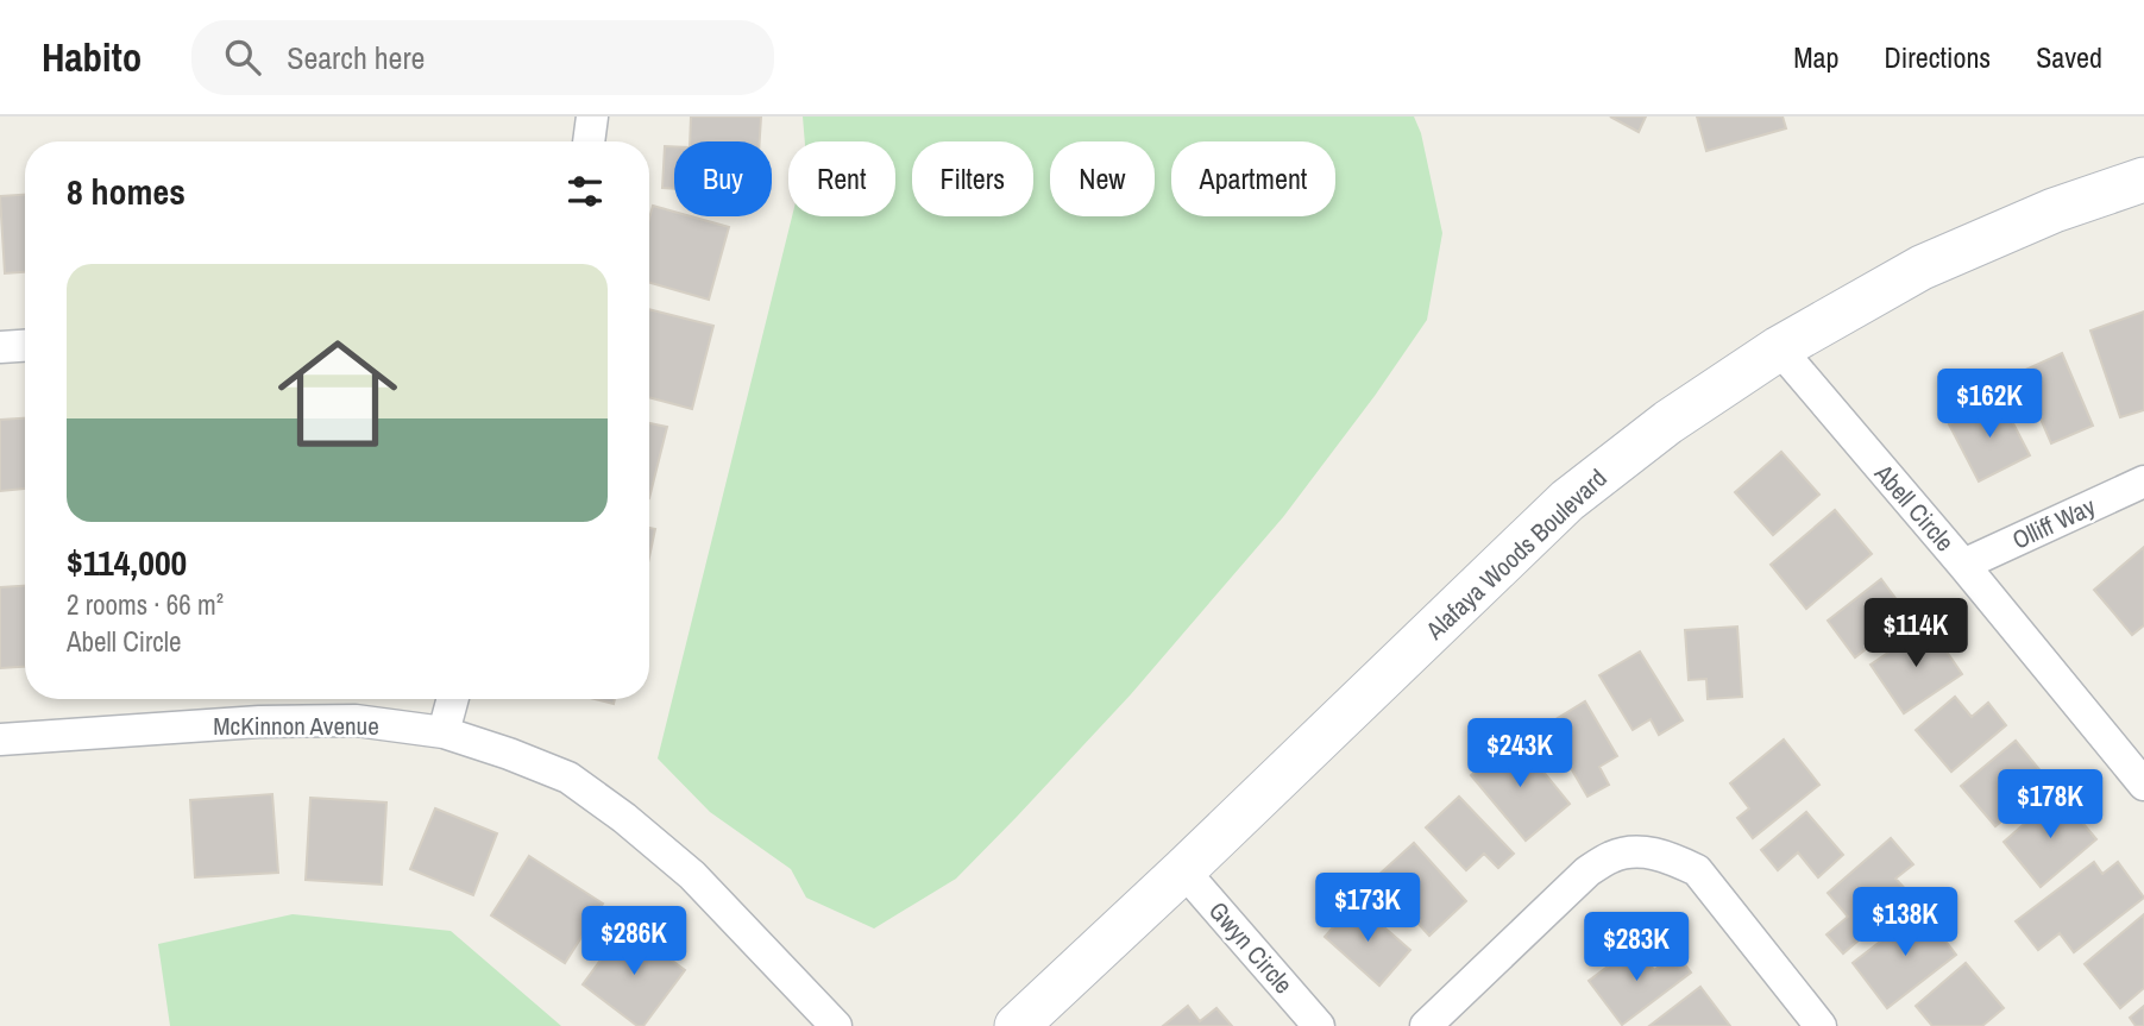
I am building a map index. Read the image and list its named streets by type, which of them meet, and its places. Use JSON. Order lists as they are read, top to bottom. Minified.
{"streets":{"street":["Abell Circle","Olliff Way","Alafaya Woods Boulevard","McKinnon Avenue","Gwyn Circle"]},"crossings":[["Abell Circle","Olliff Way"],["Abell Circle","Alafaya Woods Boulevard"],["Alafaya Woods Boulevard","Gwyn Circle"]],"page":{"header":"Habito","search":"Search here","nav":["Map","Directions","Saved"],"chip":["Buy","Rent","Filters","New","Apartment"],"heading":"8 homes","list":[{"name":"$114,000","note":"2 rooms · 66 m² · Abell Circle"}],"price":["$162K","$114K","$243K","$178K","$173K","$138K","$286K","$283K"]}}
